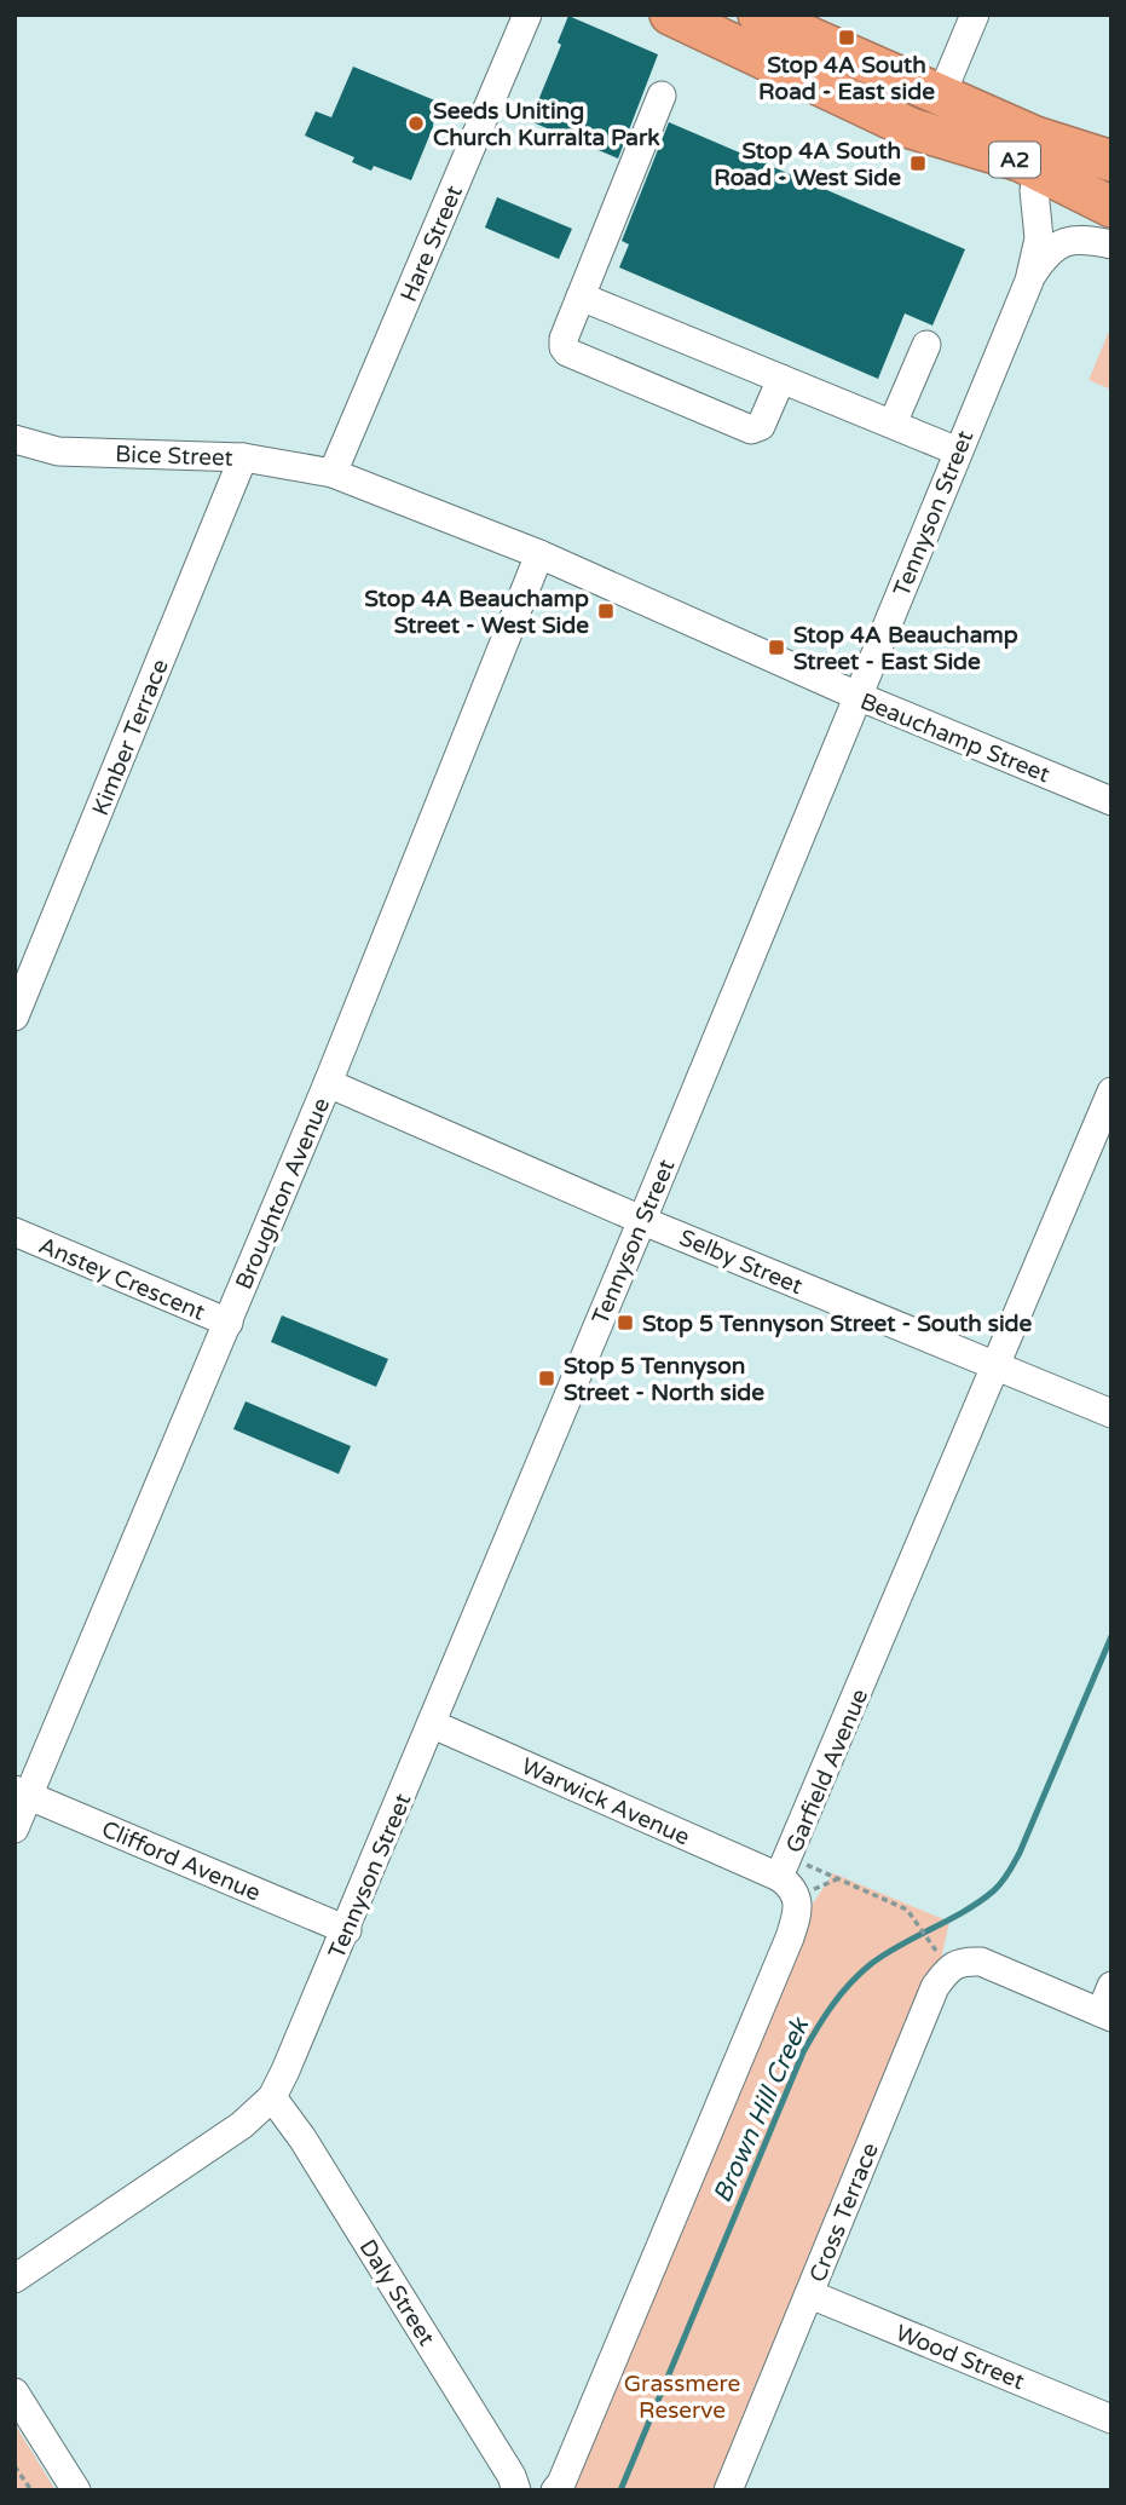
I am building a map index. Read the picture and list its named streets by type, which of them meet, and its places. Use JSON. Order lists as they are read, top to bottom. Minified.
{"streets":{"highway":["A2"],"street":["Hare Street","Bice Street","Tennyson Street","Kimber Terrace","Beauchamp Street","Broughton Avenue","Selby Street","Anstey Crescent","Garfield Avenue","Warwick Avenue","Clifford Avenue","Cross Terrace","Daly Street","Wood Street"]},"crossings":[["Hare Street","Bice Street"],["Hare Street","Beauchamp Street"],["Bice Street","Kimber Terrace"],["Bice Street","Beauchamp Street"],["Tennyson Street","Beauchamp Street"],["Tennyson Street","Selby Street"],["Tennyson Street","Warwick Avenue"],["Tennyson Street","Clifford Avenue"],["Tennyson Street","Daly Street"],["Beauchamp Street","Broughton Avenue"],["Broughton Avenue","Selby Street"],["Broughton Avenue","Anstey Crescent"],["Broughton Avenue","Clifford Avenue"],["Selby Street","Garfield Avenue"],["Garfield Avenue","Warwick Avenue"],["Cross Terrace","Wood Street"]],"water":["Brown Hill Creek"],"parks":["Grassmere Reserve"],"places":{"transit":["Stop 4A South Road - East side","Stop 4A South Road - West Side","Stop 4A Beauchamp Street - West Side","Stop 4A Beauchamp Street - East Side","Stop 5 Tennyson Street - South side","Stop 5 Tennyson Street - North side"],"other":["Seeds Uniting Church Kurralta Park"]}}
